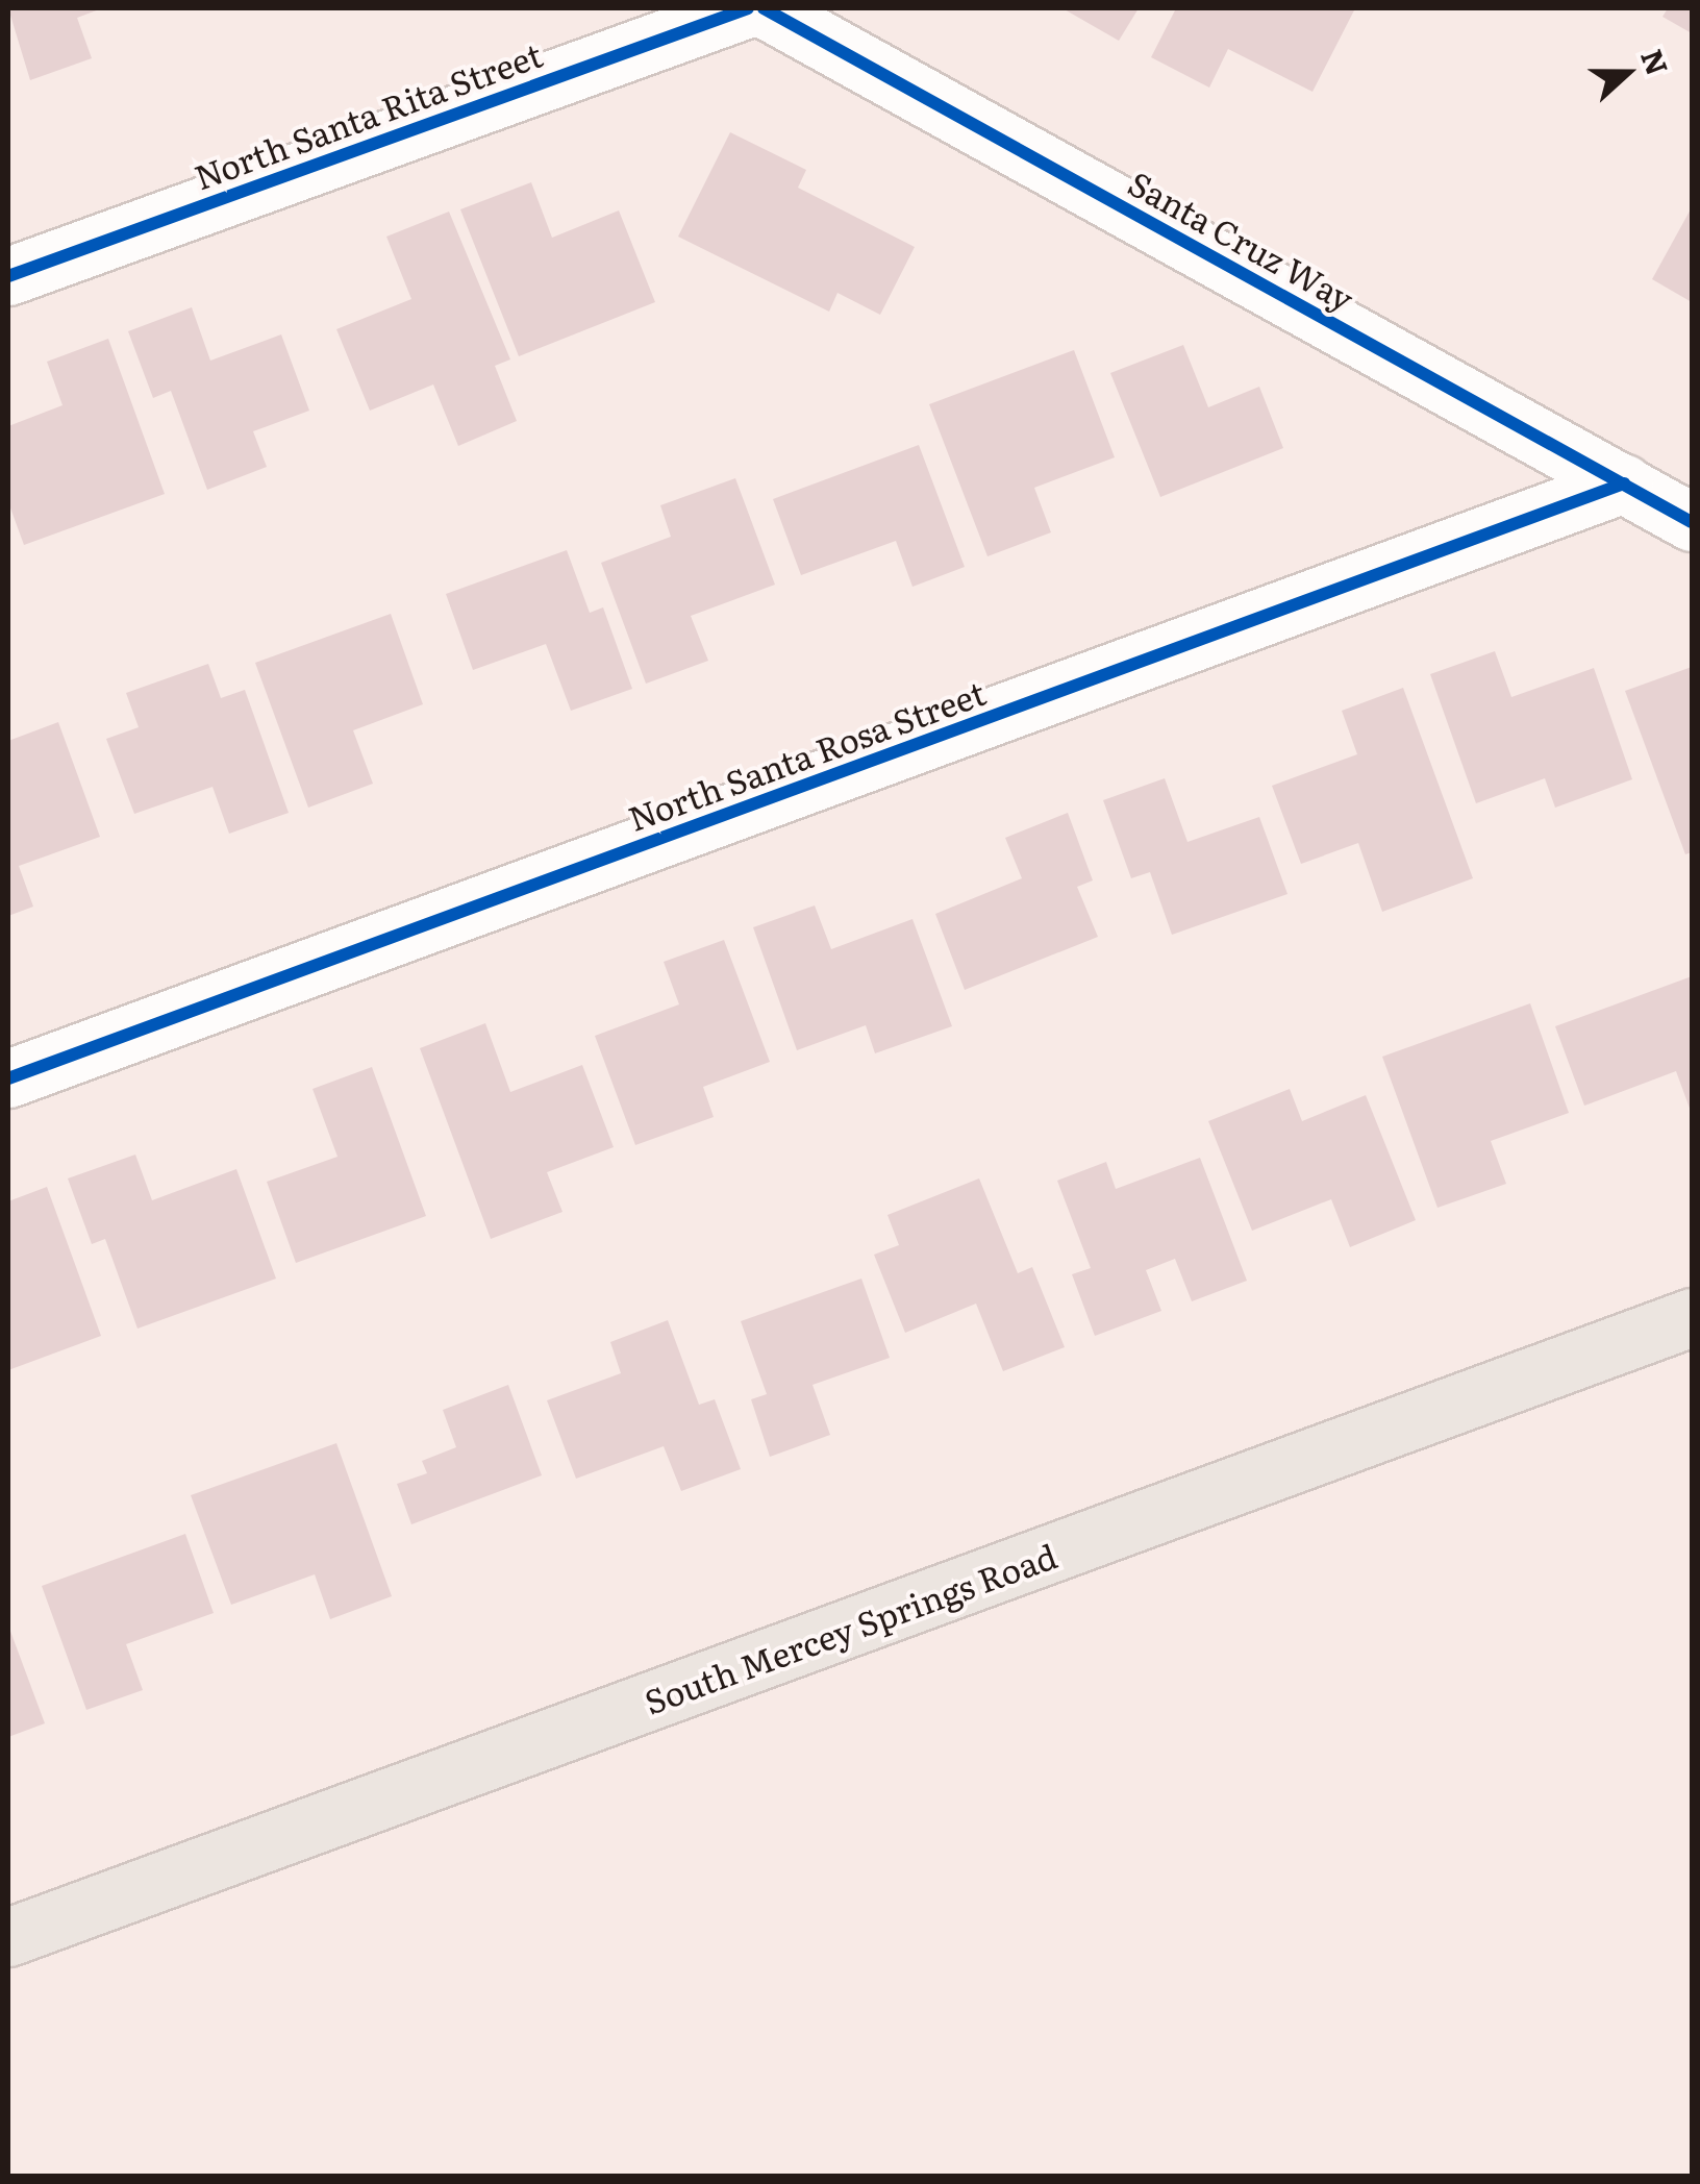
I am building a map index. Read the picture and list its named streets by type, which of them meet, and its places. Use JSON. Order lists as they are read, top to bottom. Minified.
{"streets":{"main road":["South Mercey Springs Road"],"street":["North Santa Rita Street","Santa Cruz Way","North Santa Rosa Street"]},"crossings":[["Santa Cruz Way","North Santa Rosa Street"]],"north":"right"}
